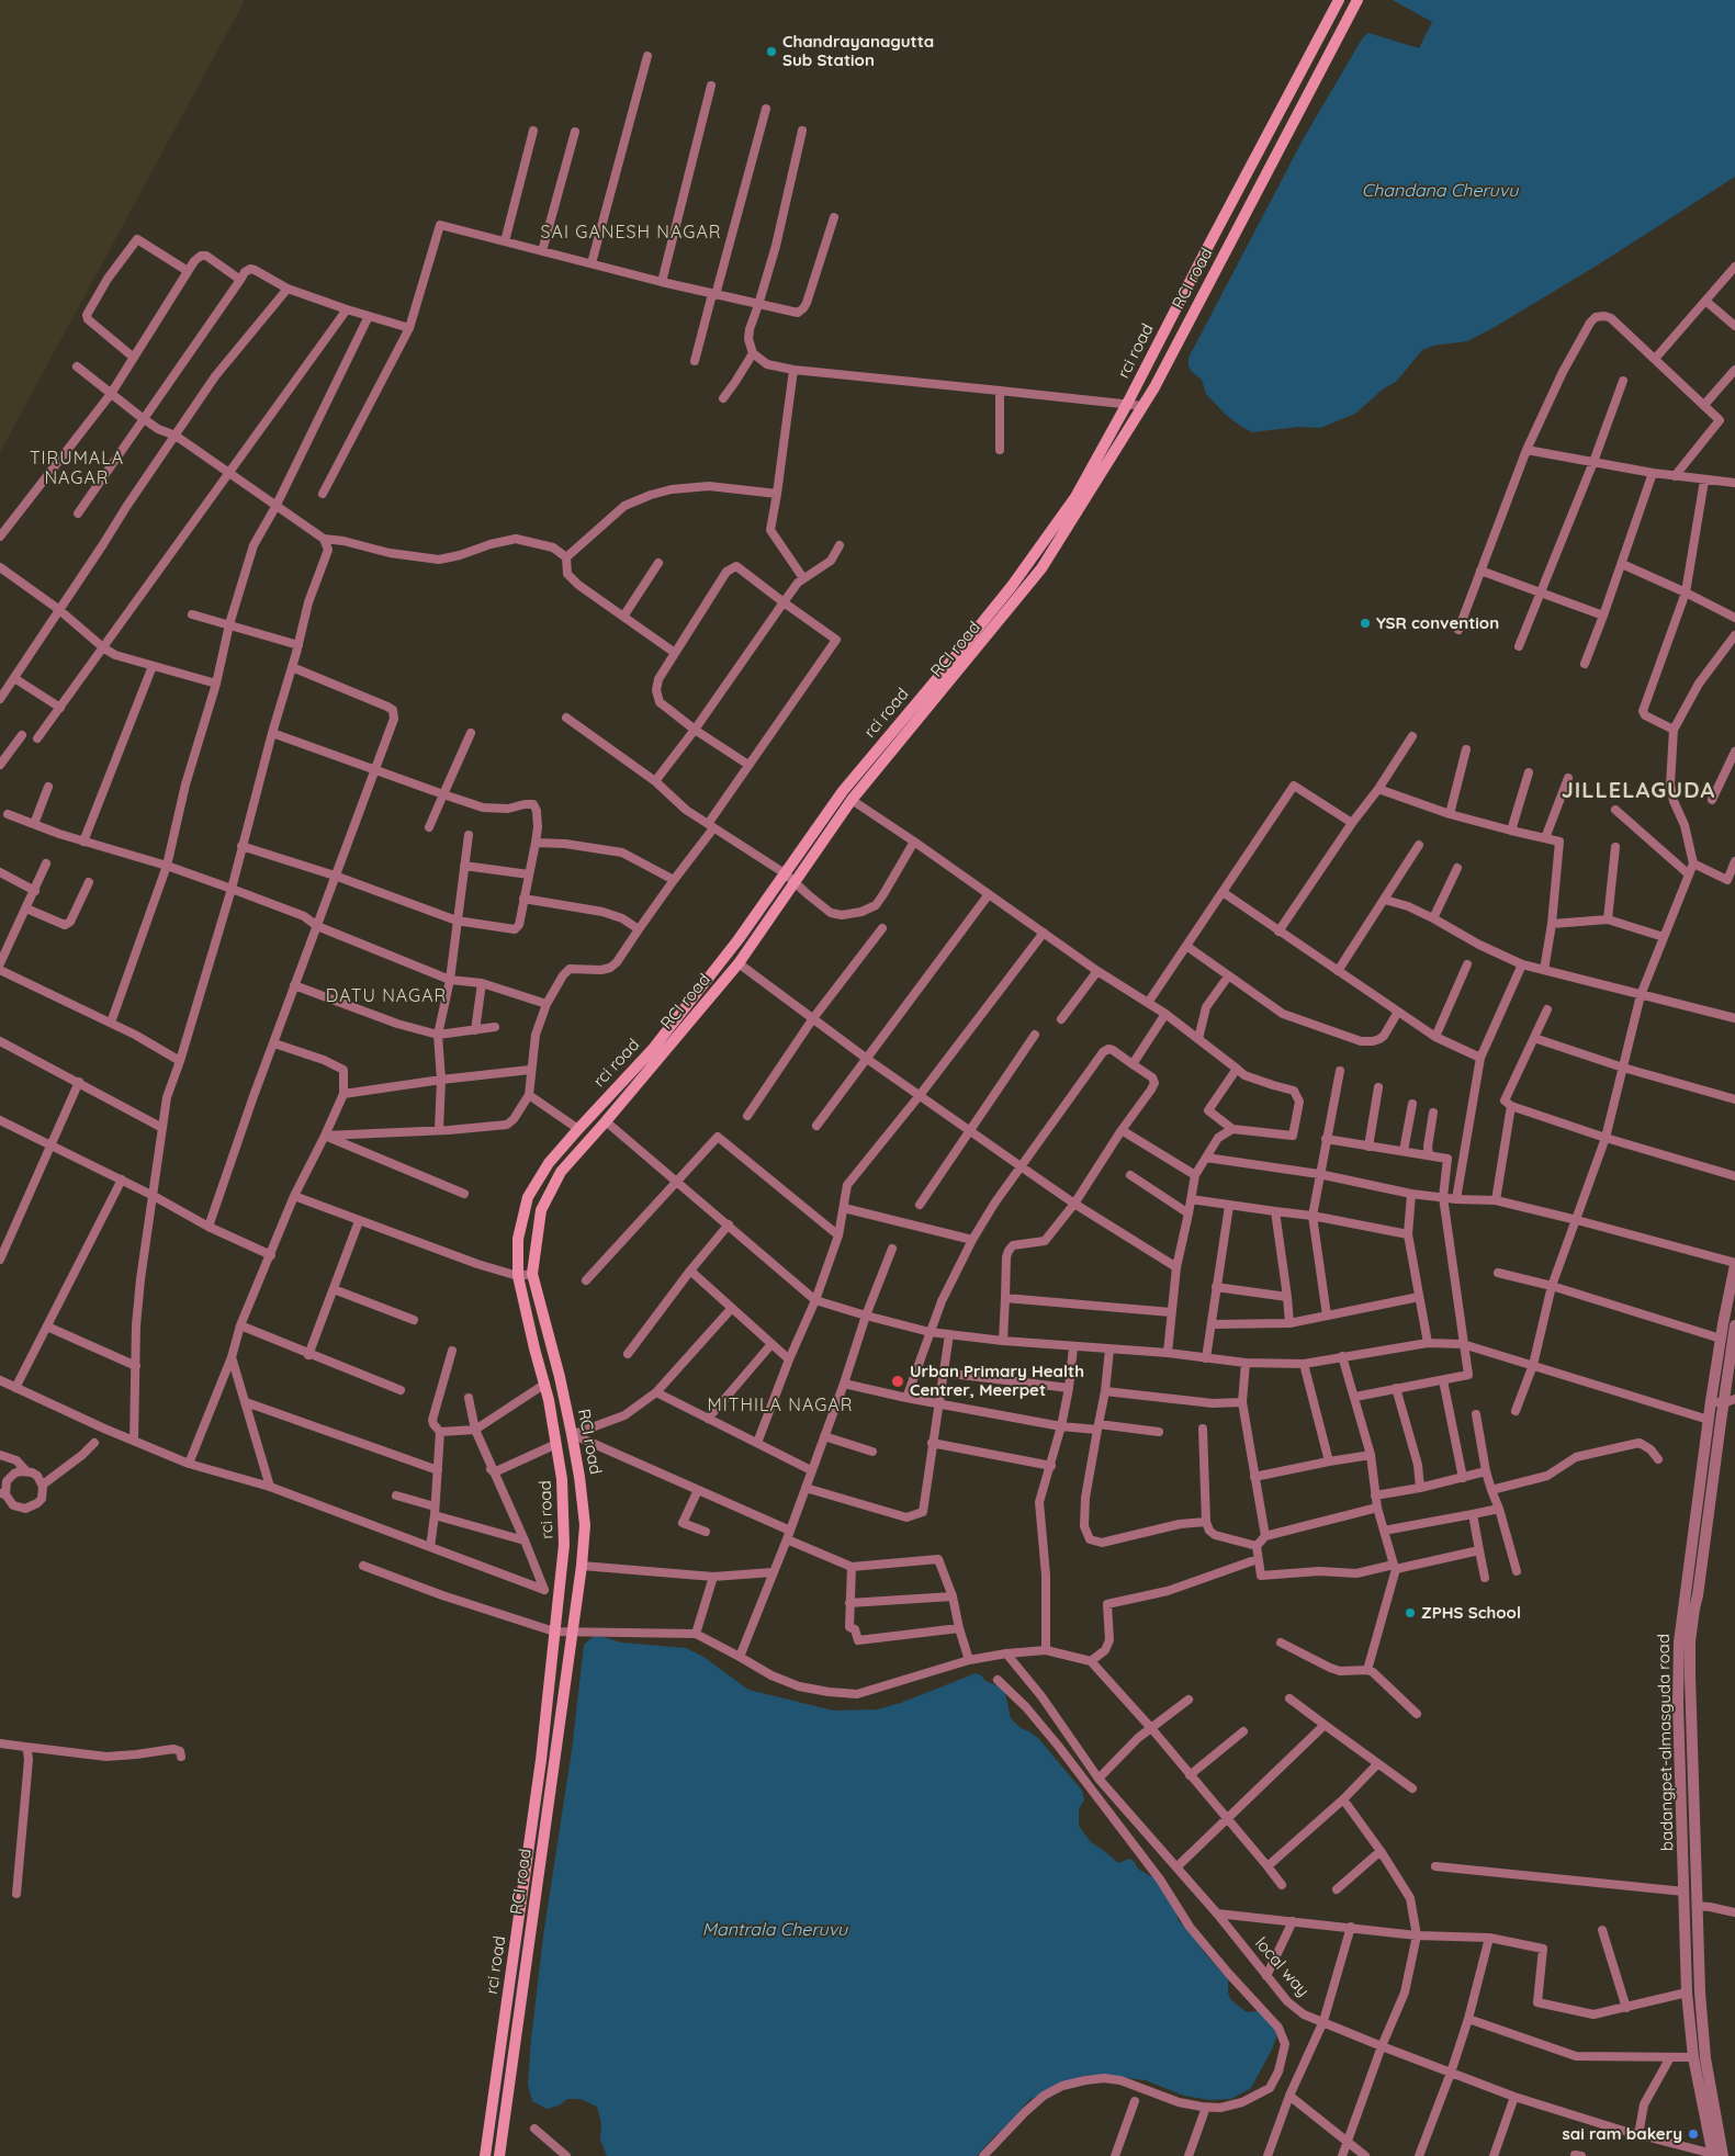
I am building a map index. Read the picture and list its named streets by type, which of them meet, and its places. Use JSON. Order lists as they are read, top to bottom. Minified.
{"streets":{"main road":["RCI road","rci road"],"street":["badangpet-almasguda road","local way"]},"crossings":[["badangpet-almasguda road","local way"]],"districts":["SAI GANESH NAGAR","TIRUMALA NAGAR","JILLELAGUDA","DATU NAGAR","MITHILA NAGAR"],"water":["Chandana Cheruvu","Mantrala Cheruvu"],"places":["Chandrayanagutta Sub Station","YSR convention","Urban Primary Health Centrer, Meerpet","ZPHS School","sai ram bakery"]}
